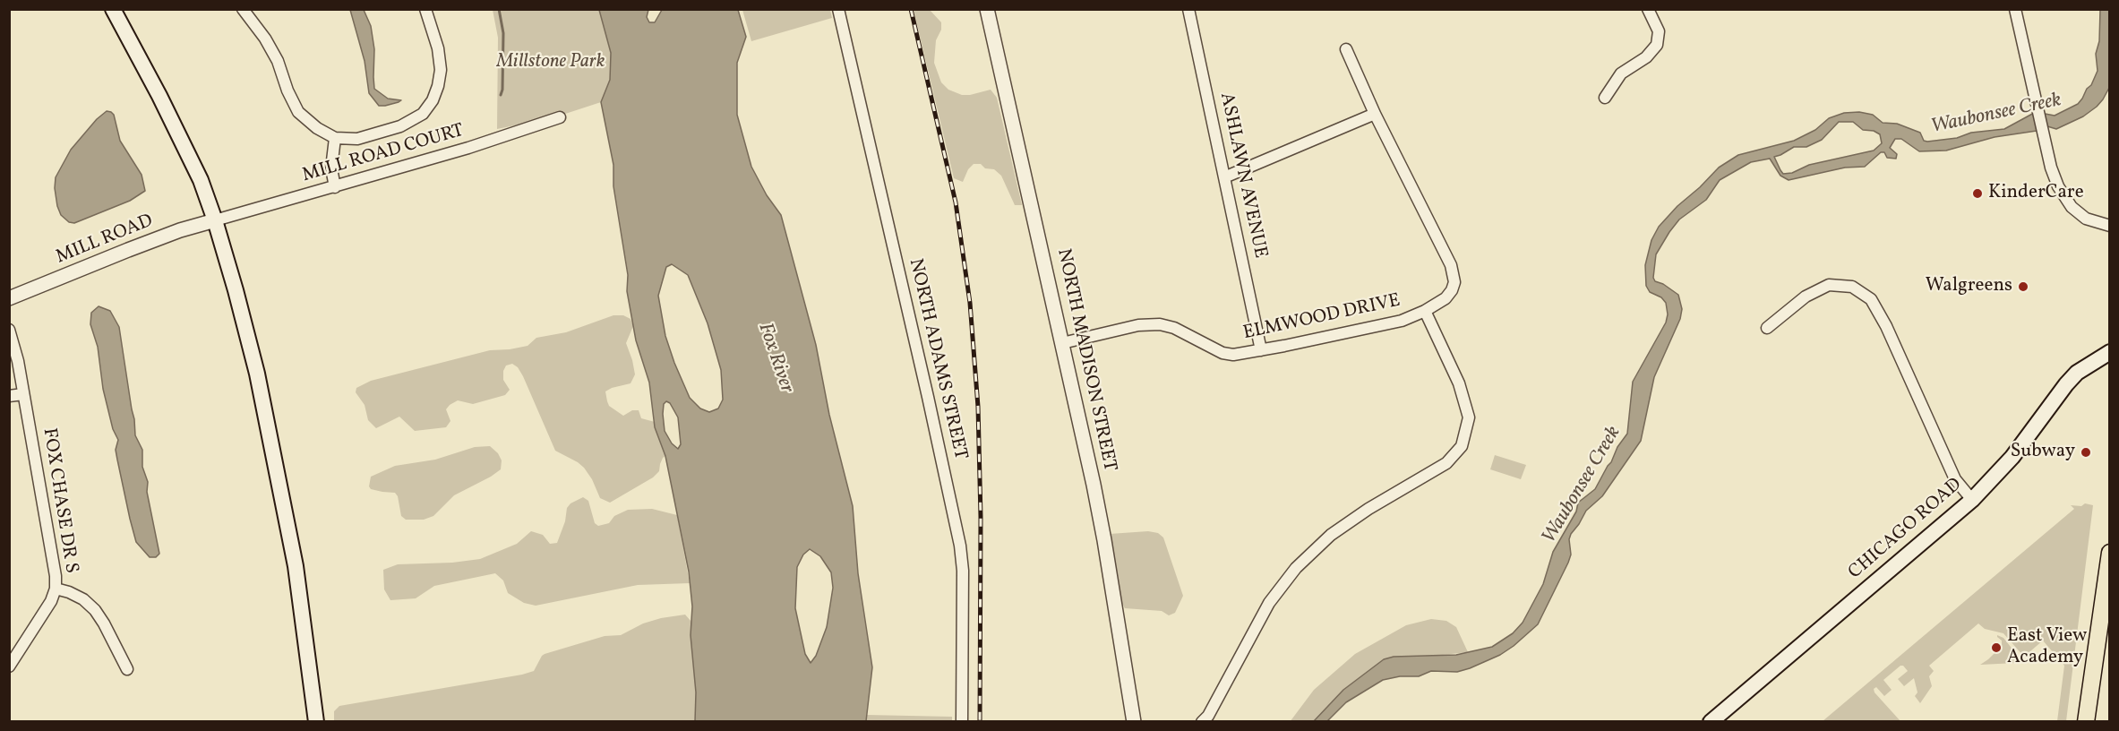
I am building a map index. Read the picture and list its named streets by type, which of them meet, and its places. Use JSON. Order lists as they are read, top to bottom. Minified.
{"streets":{"main road":["CHICAGO ROAD"],"street":["MILL ROAD COURT","ASHLAWN AVENUE","MILL ROAD","ELMWOOD DRIVE","NORTH ADAMS STREET","NORTH MADISON STREET","FOX CHASE DR S"]},"crossings":[["MILL ROAD COURT","MILL ROAD"],["ASHLAWN AVENUE","ELMWOOD DRIVE"],["ELMWOOD DRIVE","NORTH MADISON STREET"]],"water":["Waubonsee Creek","Fox River"],"parks":["Millstone Park"],"places":["KinderCare","Walgreens","Subway","East View Academy"]}
